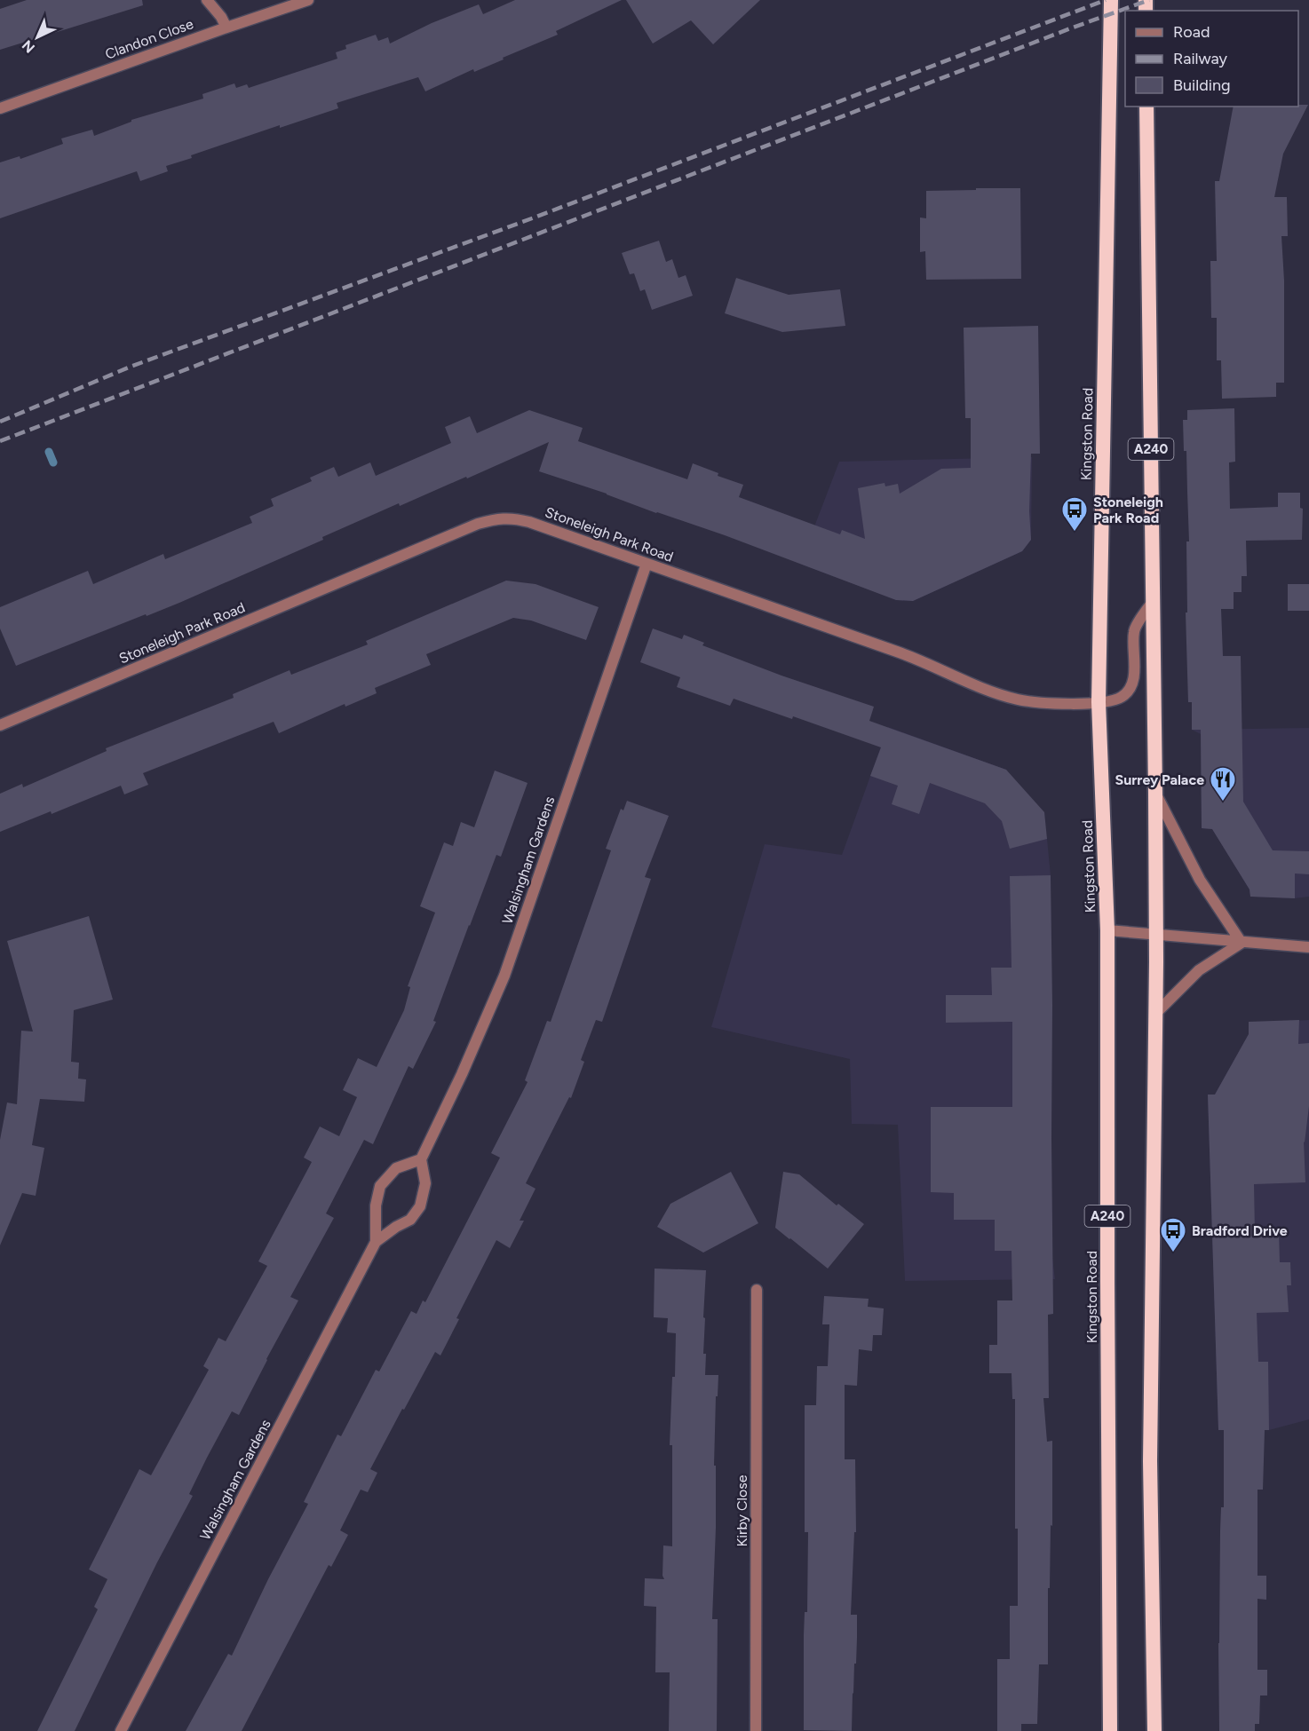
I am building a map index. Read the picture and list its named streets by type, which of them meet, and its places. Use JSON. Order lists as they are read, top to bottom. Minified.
{"streets":{"highway":["Kingston Road","A240"],"street":["Clandon Close","Stoneleigh Park Road","Walsingham Gardens","Kirby Close"]},"crossings":[["Kingston Road","Stoneleigh Park Road"],["A240","Stoneleigh Park Road"],["Stoneleigh Park Road","Walsingham Gardens"]],"places":{"bus stop":["Stoneleigh Park Road","Bradford Drive"],"restaurant":["Surrey Palace"]},"legend":["Road","Railway","Building"],"north":"bottom left"}
